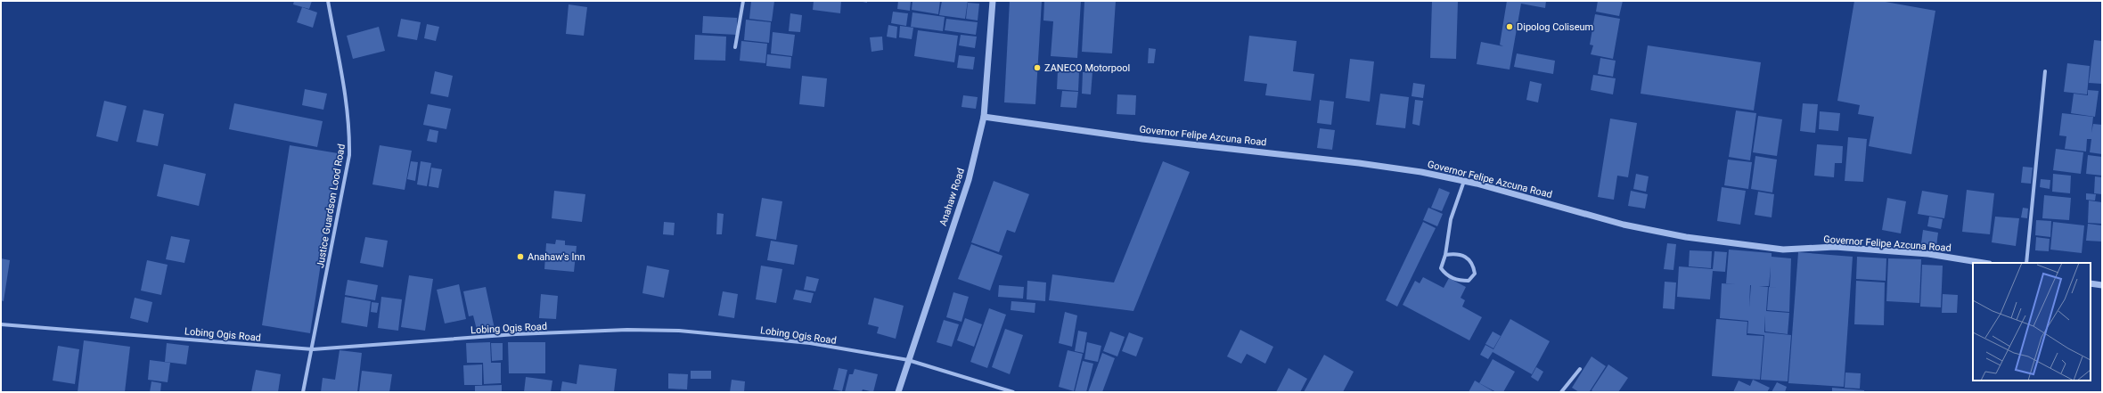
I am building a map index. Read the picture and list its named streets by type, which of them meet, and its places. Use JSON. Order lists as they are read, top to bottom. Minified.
{"streets":{"street":["Governor Felipe Azcuna Road","Anahaw Road","Justice Guardson Lood Road","Lobing Ogis Road"]},"crossings":[["Governor Felipe Azcuna Road","Anahaw Road"],["Anahaw Road","Lobing Ogis Road"],["Justice Guardson Lood Road","Lobing Ogis Road"]],"places":["Dipolog Coliseum","ZANECO Motorpool","Anahaw's Inn"]}
